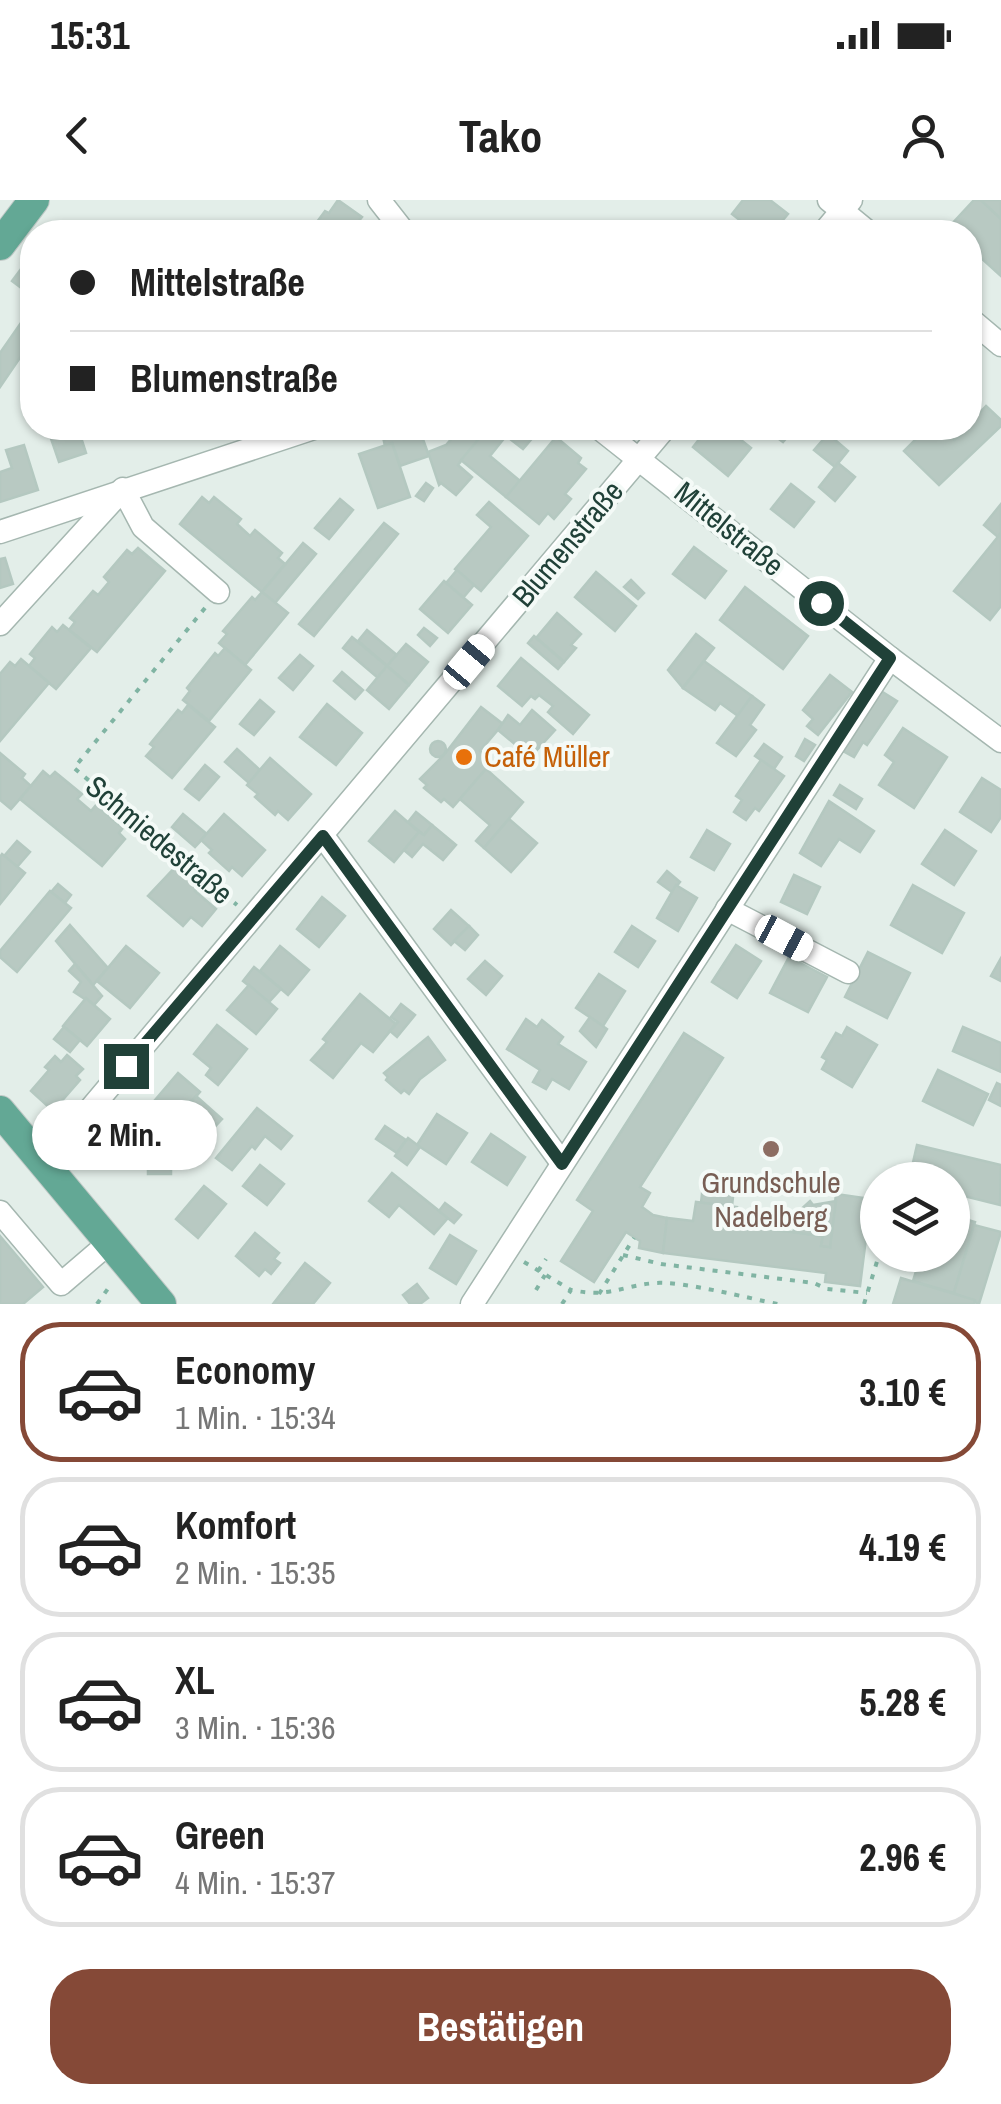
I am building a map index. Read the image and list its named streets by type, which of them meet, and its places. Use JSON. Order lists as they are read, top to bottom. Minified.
{"streets":{"street":["Mittelstraße","Blumenstraße"],"path":["Schmiedestraße"]},"crossings":[["Mittelstraße","Blumenstraße"],["Blumenstraße","Schmiedestraße"]],"places":["Café Müller","Grundschule Nadelberg"],"page":{"status":"15:31","header":"Tako","banner":["Mittelstraße","Blumenstraße"],"bubble":"2 Min.","list":[{"name":"Economy","note":"1 Min. · 15:34","value":"3.10 €"},{"name":"Komfort","note":"2 Min. · 15:35","value":"4.19 €"},{"name":"XL","note":"3 Min. · 15:36","value":"5.28 €"},{"name":"Green","note":"4 Min. · 15:37","value":"2.96 €"}],"buttons":"Bestätigen"}}
